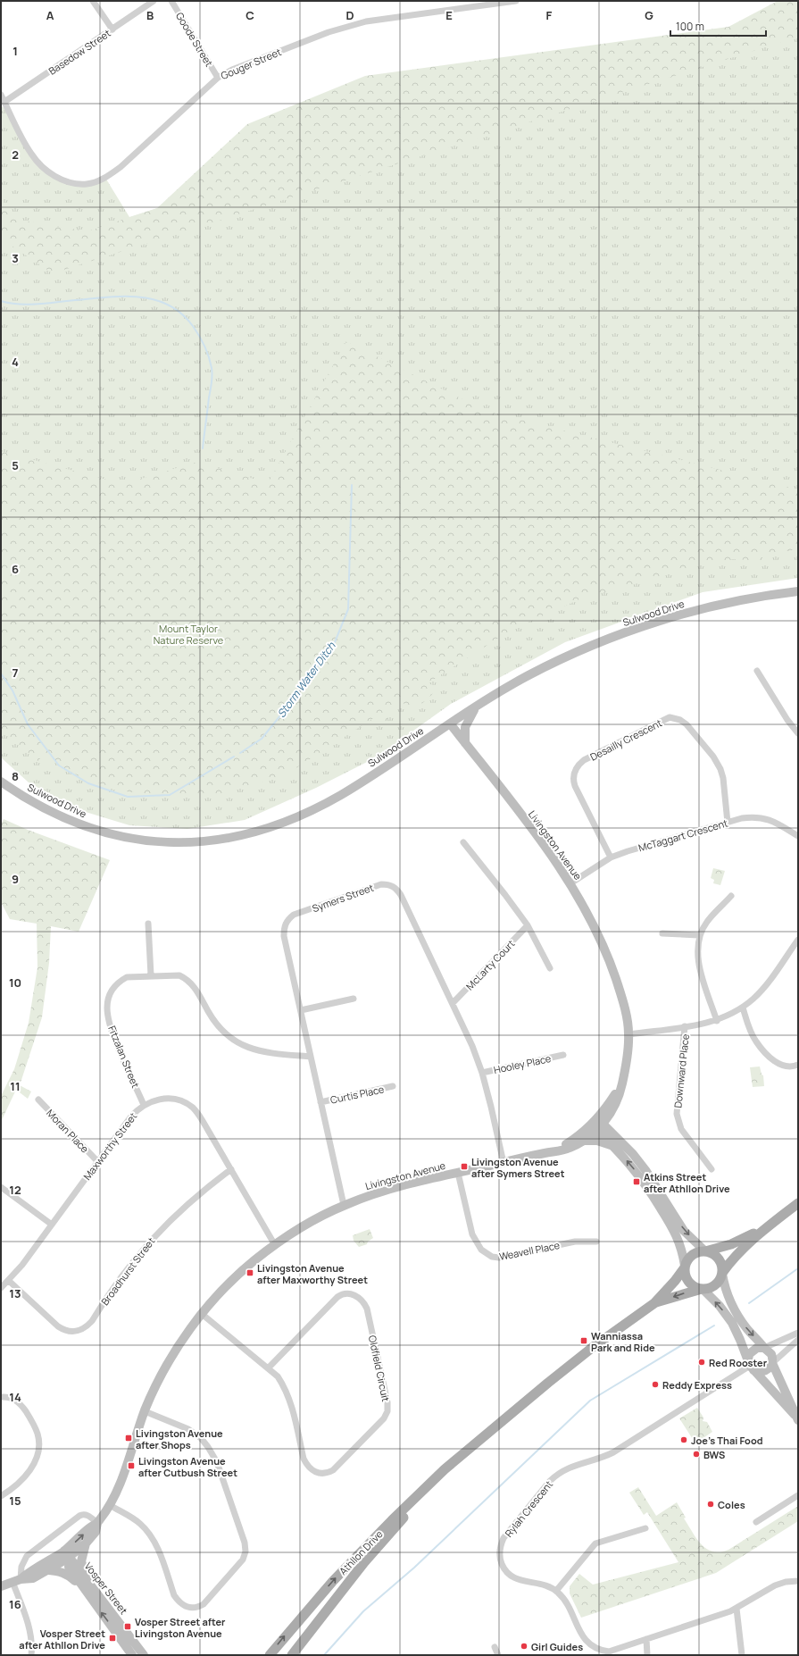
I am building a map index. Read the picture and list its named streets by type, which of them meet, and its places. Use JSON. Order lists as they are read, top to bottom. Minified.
{"streets":{"main road":["Athllon Drive"],"street":["Goode Street","Basedow Street","Gouger Street","Sulwood Drive","Desailly Crescent","McTaggart Crescent","Livingston Avenue","Symers Street","McLarty Court","Fitzalan Street","Hooley Place","Downward Place","Curtis Place","Moran Place","Maxworthy Street","Weavell Place","Broadhurst Street","Oldfield Circuit","Rylah Crescent","Vosper Street"]},"crossings":[["Goode Street","Gouger Street"],["Basedow Street","Gouger Street"],["Sulwood Drive","Livingston Avenue"],["Desailly Crescent","McTaggart Crescent"],["McTaggart Crescent","Livingston Avenue"],["Livingston Avenue","Symers Street"],["Livingston Avenue","Maxworthy Street"],["Livingston Avenue","Weavell Place"],["Livingston Avenue","Oldfield Circuit"],["Livingston Avenue","Vosper Street"],["Symers Street","McLarty Court"],["Symers Street","Fitzalan Street"],["Symers Street","Hooley Place"],["Symers Street","Curtis Place"],["Fitzalan Street","Maxworthy Street"],["Moran Place","Maxworthy Street"],["Maxworthy Street","Broadhurst Street"]],"water":["Storm Water Ditch"],"parks":["Mount Taylor Nature Reserve"],"places":{"transit":["Livingston Avenue after Symers Street","Atkins Street after Athllon Drive","Livingston Avenue after Maxworthy Street","Wanniassa Park and Ride","Livingston Avenue after Shops","Livingston Avenue after Cutbush Street","Vosper Street after Livingston Avenue","Vosper Street after Athllon Drive"],"other":["Red Rooster","Reddy Express","Joe's Thai Food","BWS","Coles","Girl Guides"]},"scale_bar":"100 m","grid":{"columns":["A","B","C","D","E","F","G"],"rows":["1","2","3","4","5","6","7","8","9","10","11","12","13","14","15","16"]}}
